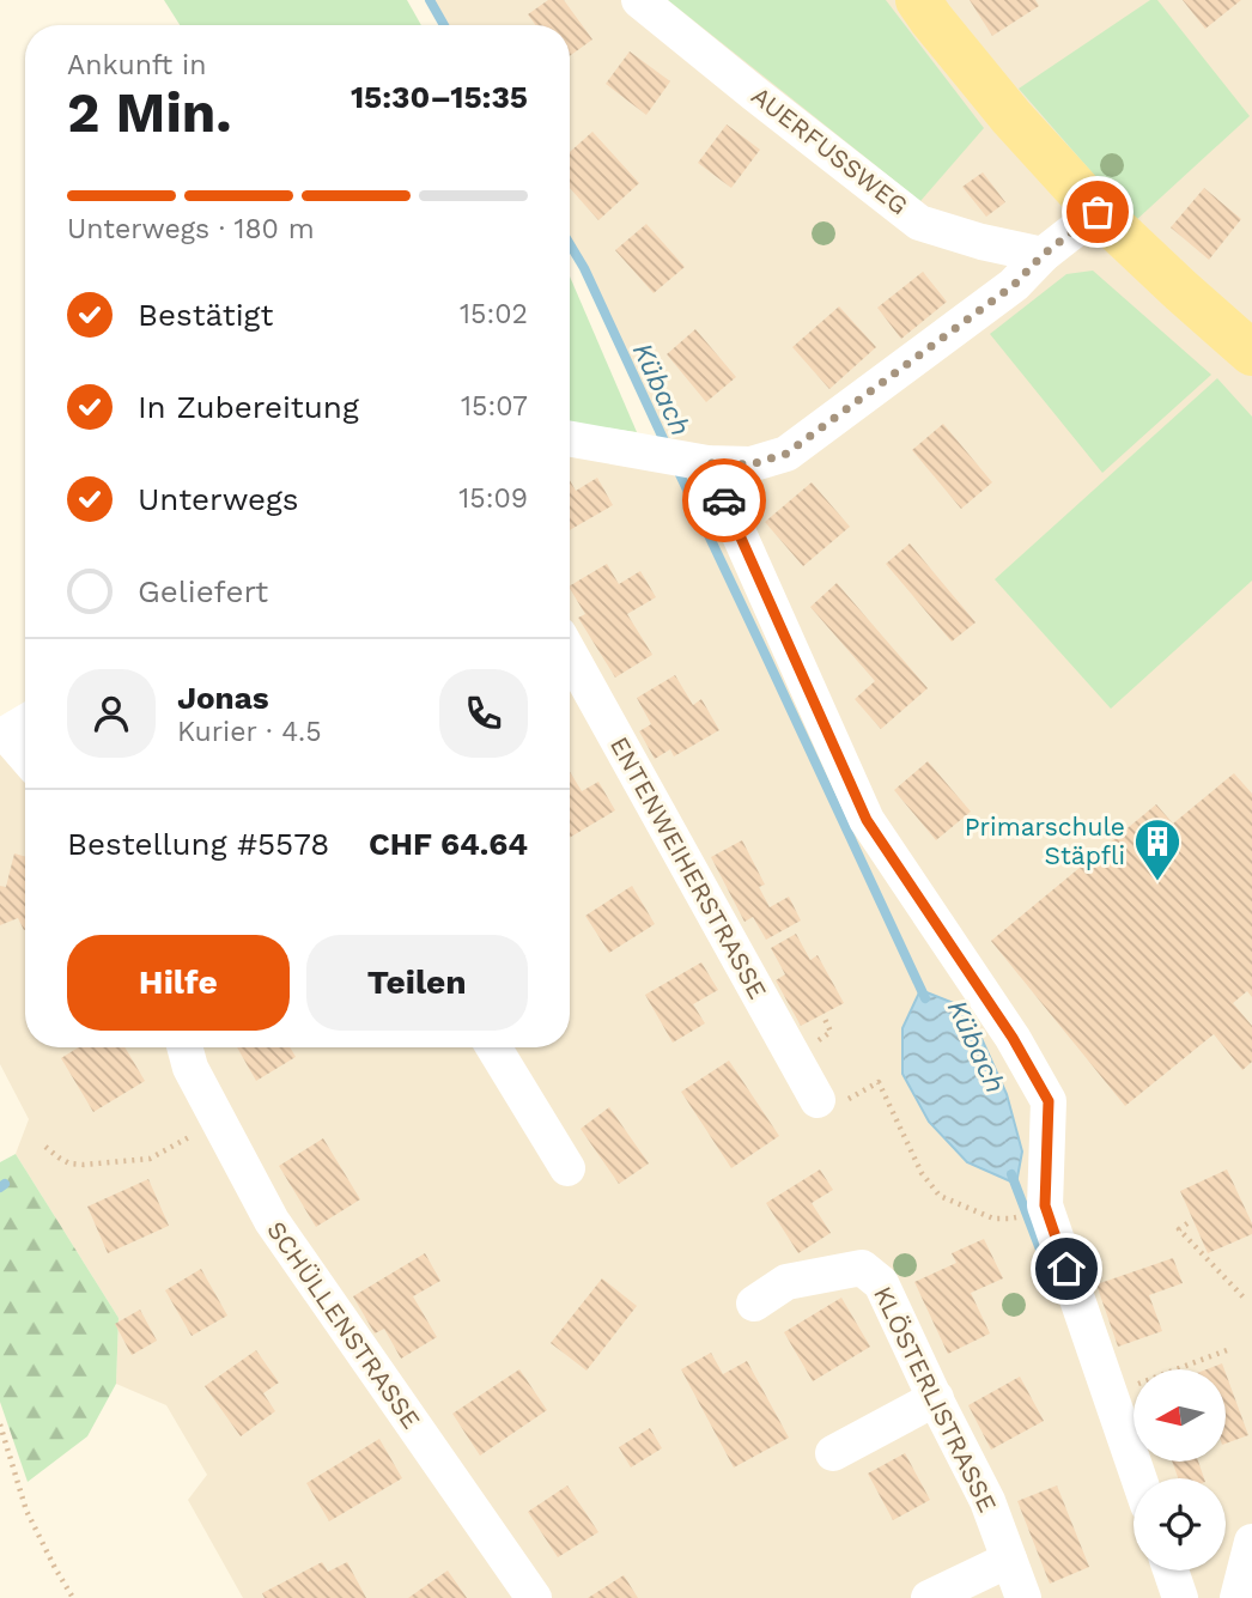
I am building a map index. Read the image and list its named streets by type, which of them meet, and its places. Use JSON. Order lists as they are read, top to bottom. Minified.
{"streets":{"street":["AUERFUSSWEG","ENTENWEIHERSTRASSE","SCHÜLLENSTRASSE","KLÖSTERLISTRASSE"]},"water":["Kübach"],"places":{"building":["Primarschule Stäpfli"]},"north":"left","page":{"heading":["2 Min.","Ankunft in","15:30–15:35"],"panel":["Jonas","Kurier · 4.5","Bestellung #5578","CHF 64.64"],"bar":"Unterwegs · 180 m","list":[["Bestätigt","15:02"],["In Zubereitung","15:07"],["Unterwegs","15:09"],"Geliefert"],"buttons":["Hilfe","Teilen"]}}
